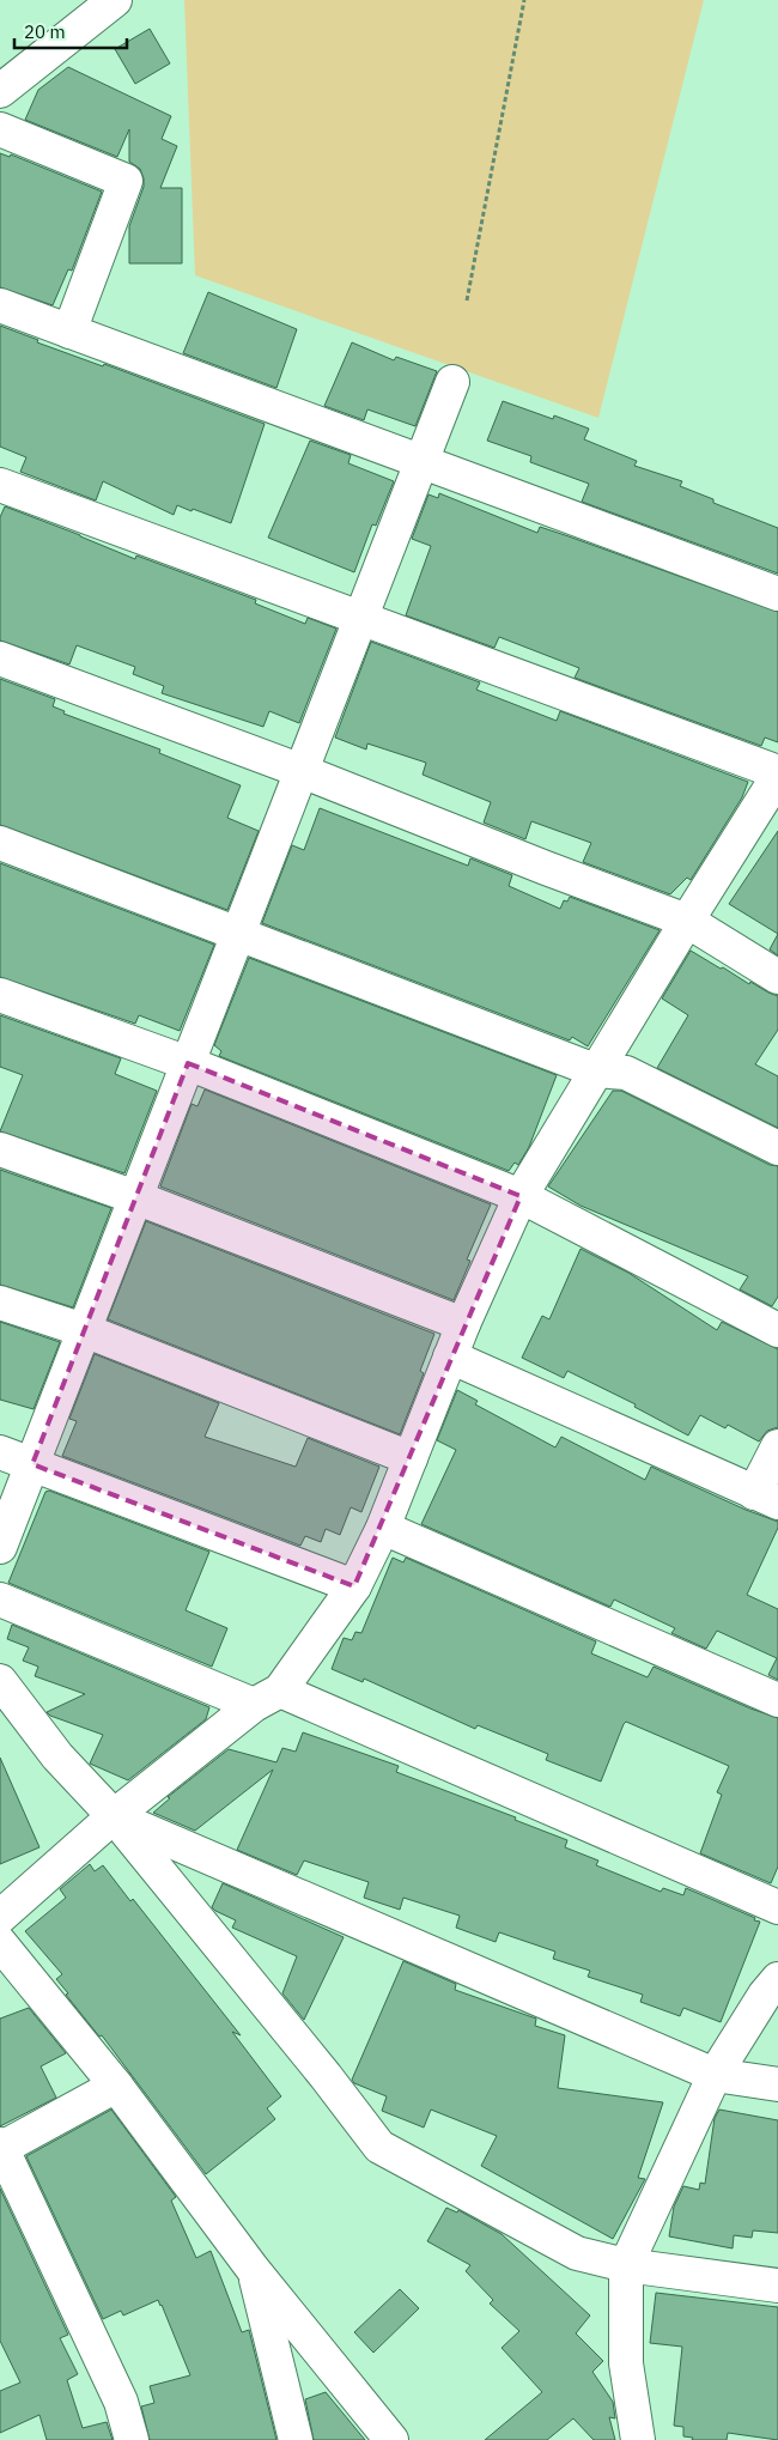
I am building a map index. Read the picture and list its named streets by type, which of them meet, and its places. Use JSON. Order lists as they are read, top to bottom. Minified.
{"scale_bar":"20 m"}
